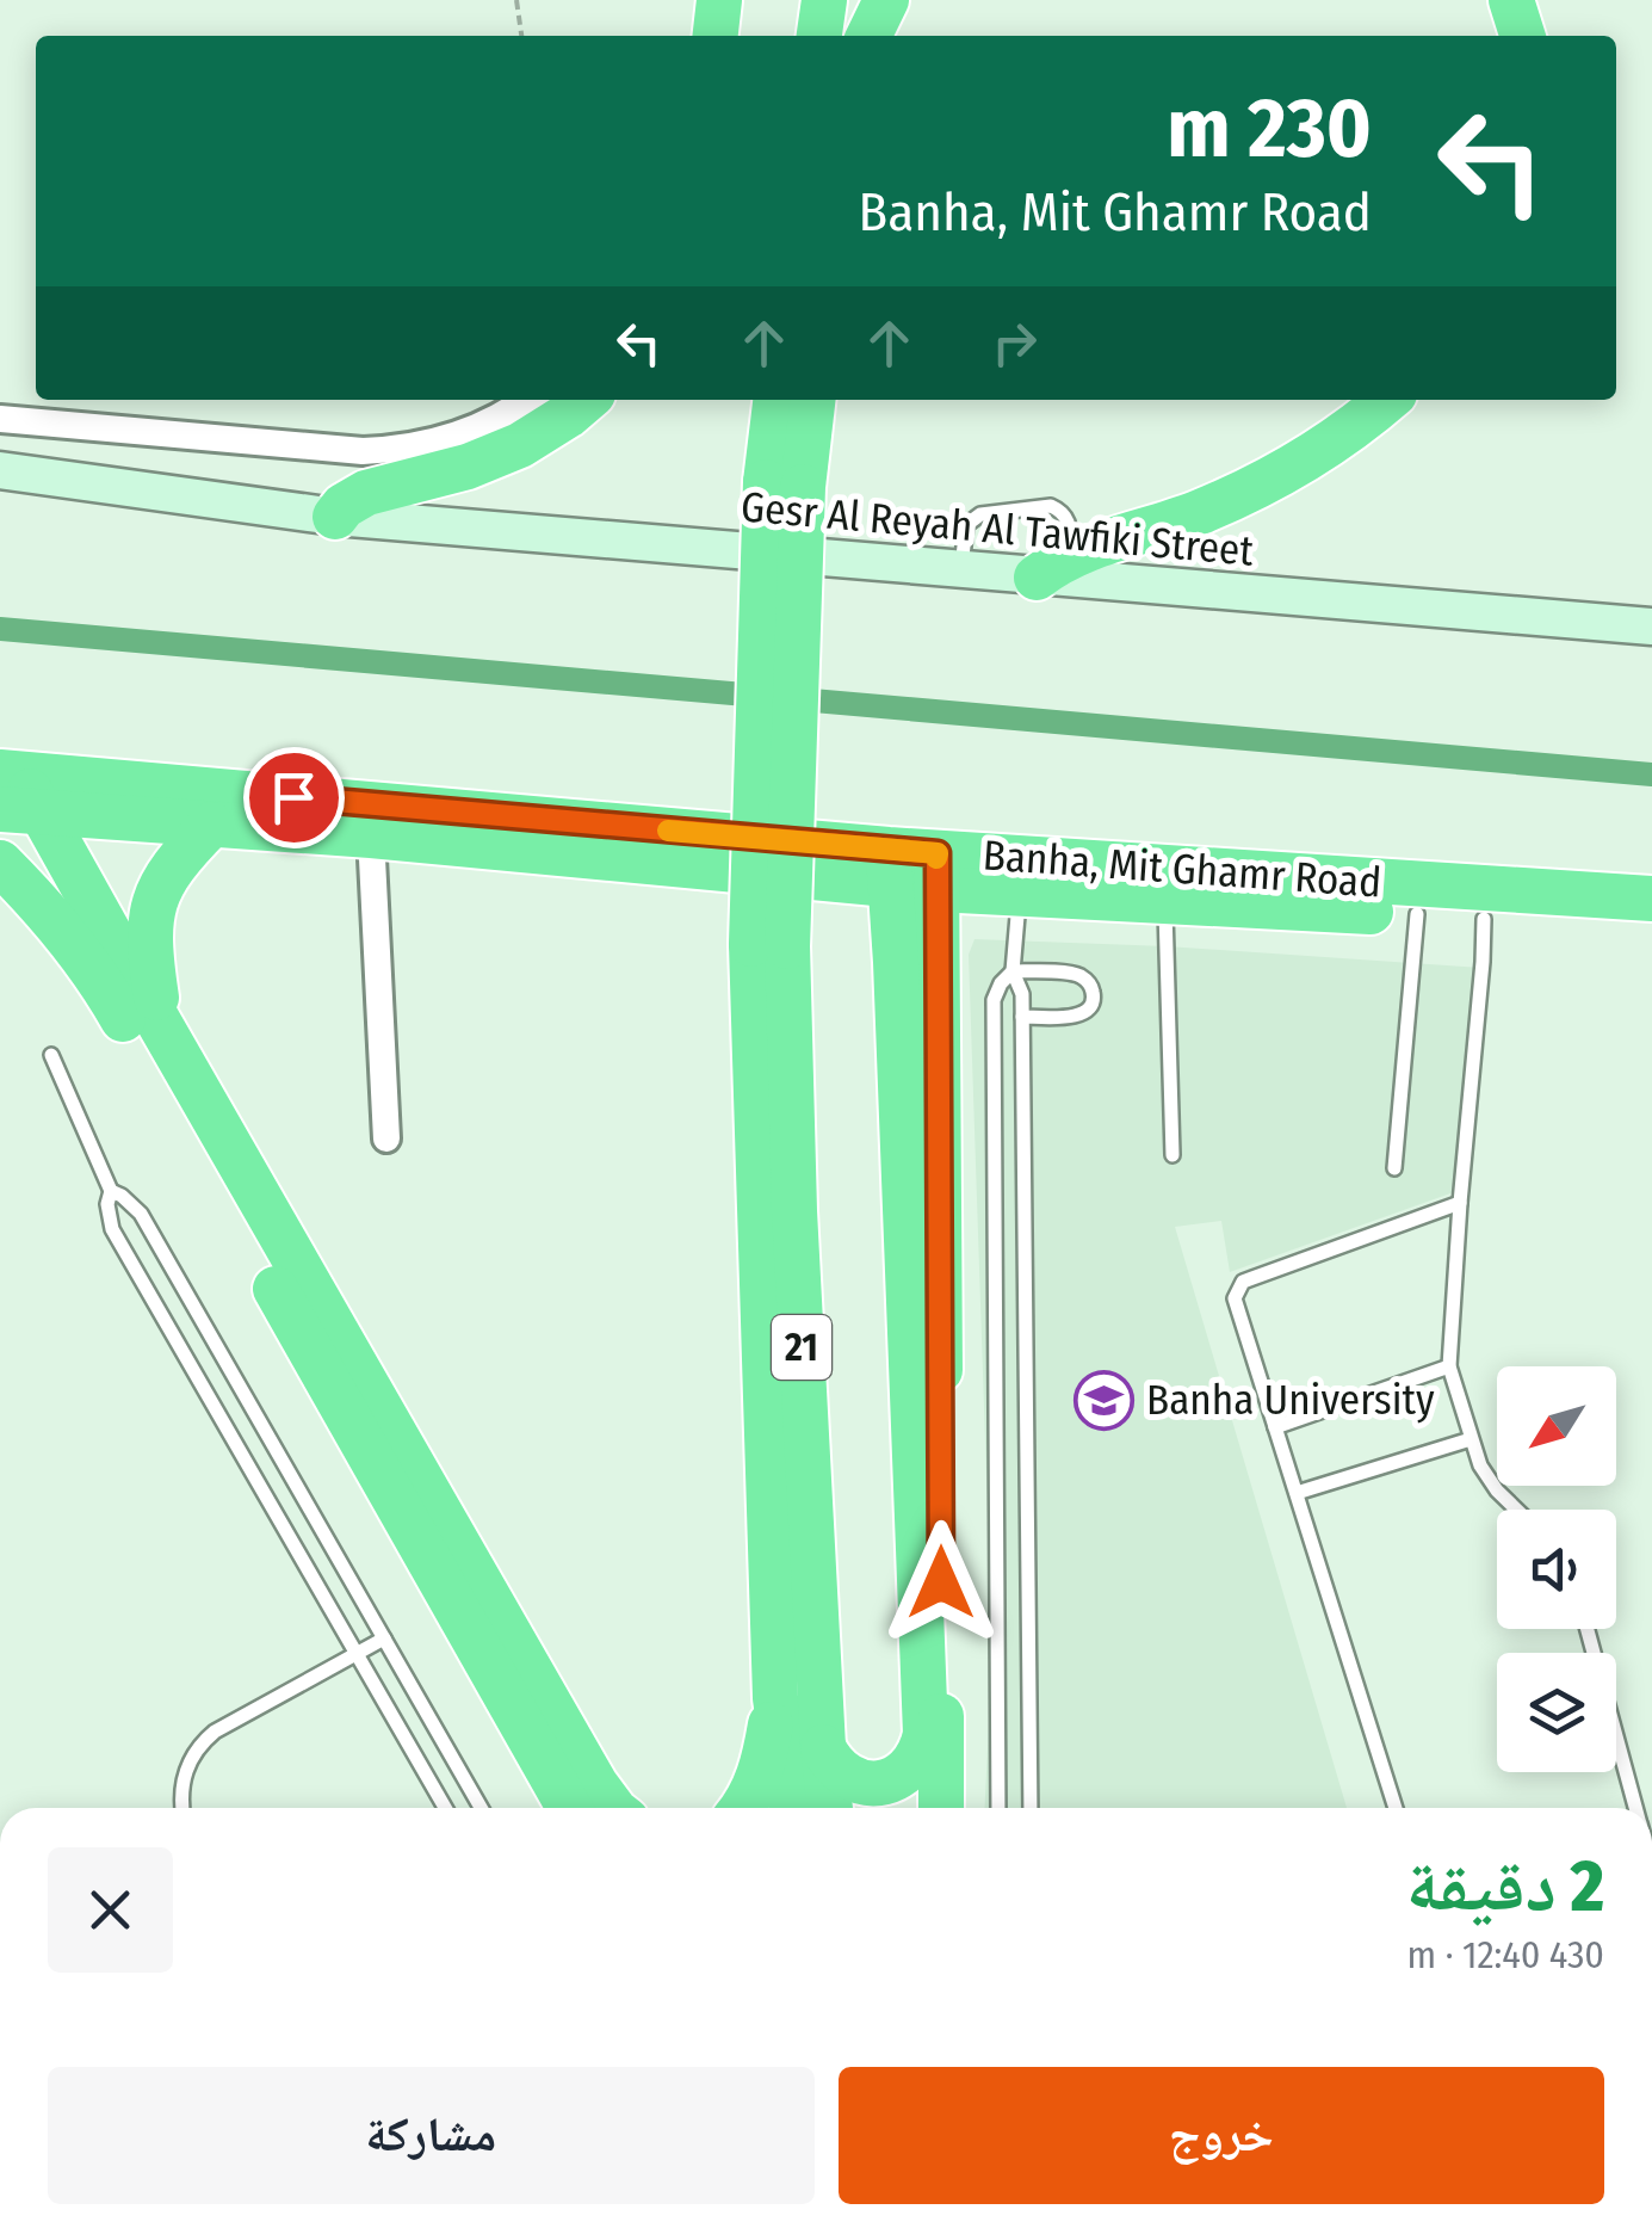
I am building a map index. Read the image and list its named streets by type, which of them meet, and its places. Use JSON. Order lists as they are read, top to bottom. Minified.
{"streets":{"highway":["Banha, Mit Ghamr Road","21"],"main road":["Gesr Al Reyah Al Tawfiki Street"]},"places":{"school or university":["Banha University"]},"north":"bottom left","page":{"turn":["230 m","Banha, Mit Ghamr Road"],"heading":["2 دقيقة","430 m · 12:40"],"buttons":["خروج","مشاركة"]}}
